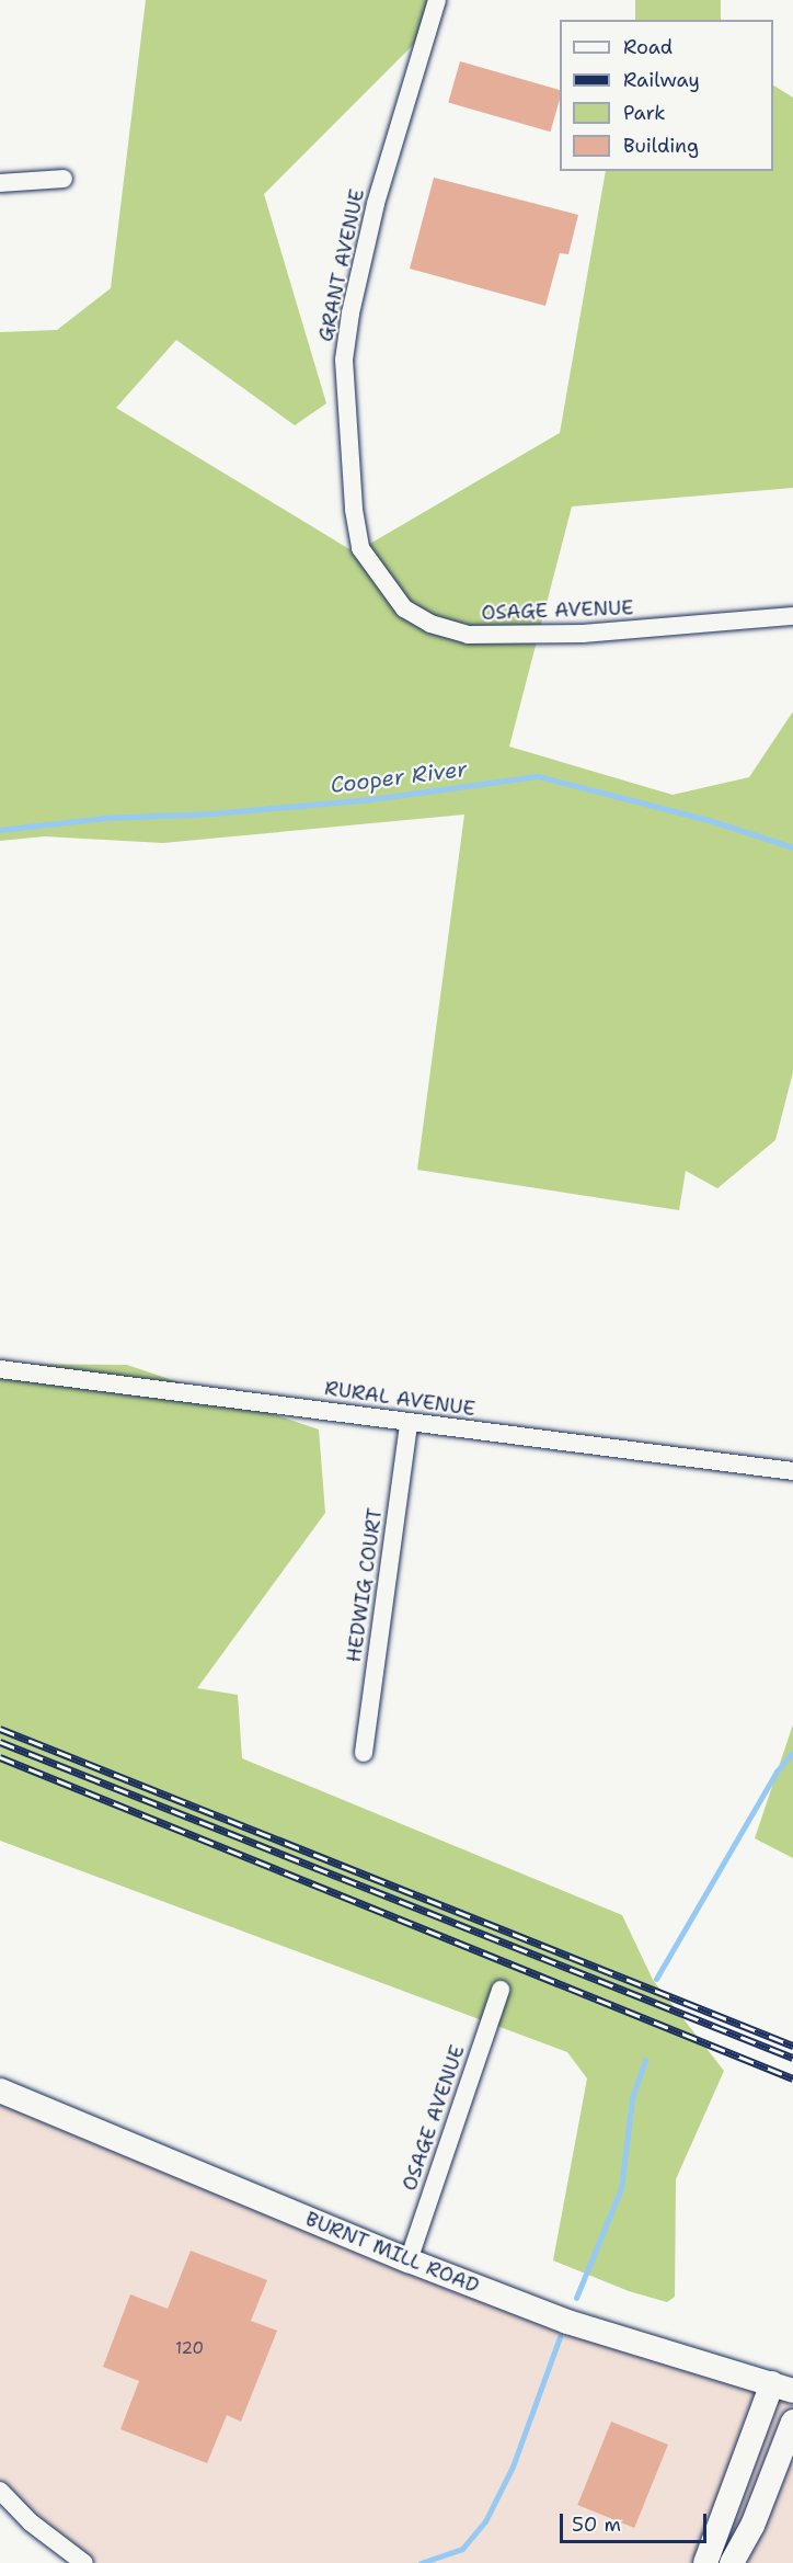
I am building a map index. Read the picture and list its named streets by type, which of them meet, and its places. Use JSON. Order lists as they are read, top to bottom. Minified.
{"streets":{"main road":["BURNT MILL ROAD"],"street":["GRANT AVENUE","OSAGE AVENUE","RURAL AVENUE","HEDWIG COURT"]},"crossings":[["GRANT AVENUE","OSAGE AVENUE"],["OSAGE AVENUE","BURNT MILL ROAD"],["RURAL AVENUE","HEDWIG COURT"]],"water":["Cooper River"],"house_numbers":["120"],"legend":["Road","Railway","Park","Building"],"scale_bar":"50 m"}
